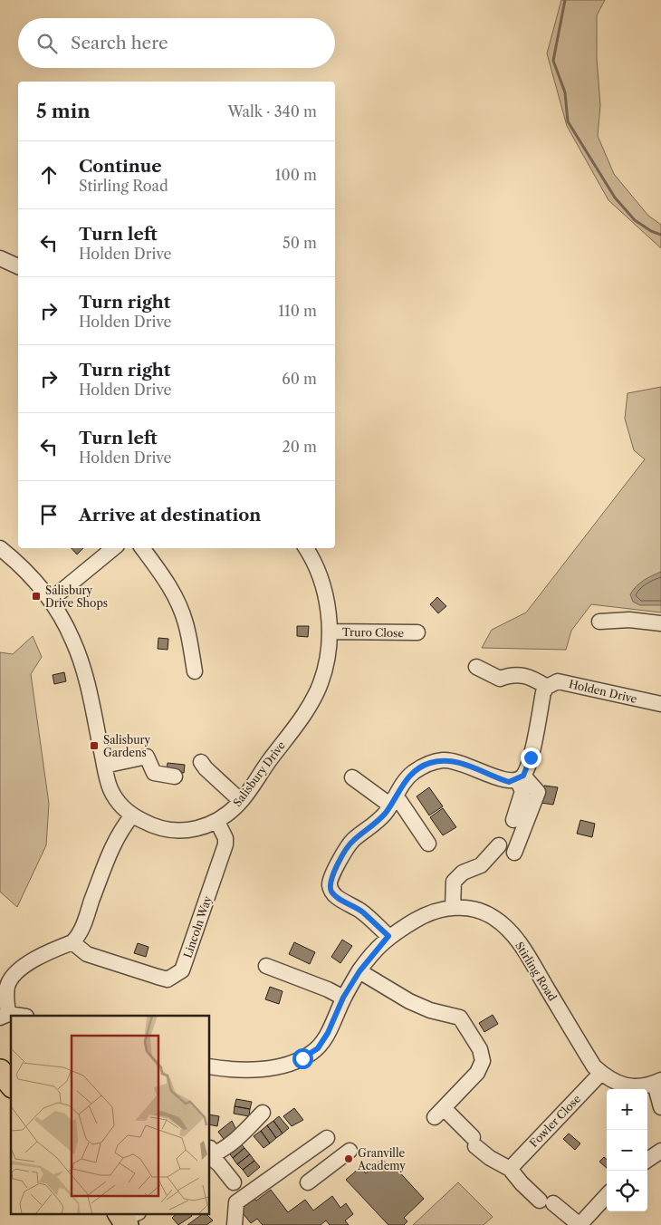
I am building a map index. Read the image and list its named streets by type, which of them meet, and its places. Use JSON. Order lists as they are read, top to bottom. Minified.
{"streets":{"street":["Truro Close","Holden Drive","Salisbury Drive","Lincoln Way","Stirling Road","Fowler Close"]},"crossings":[["Truro Close","Salisbury Drive"],["Salisbury Drive","Lincoln Way"],["Stirling Road","Fowler Close"]],"places":{"transit":["Salisbury Drive Shops","Salisbury Gardens"],"other":["Granville Academy"]},"page":{"search":"Search here","heading":["5 min","Walk · 340 m"],"list":[["Continue","Stirling Road","100 m"],["Turn left","Holden Drive","50 m"],["Turn right","Holden Drive","110 m"],["Turn right","Holden Drive","60 m"],["Turn left","Holden Drive","20 m"],"Arrive at destination"],"map_buttons":["+","−"]}}
